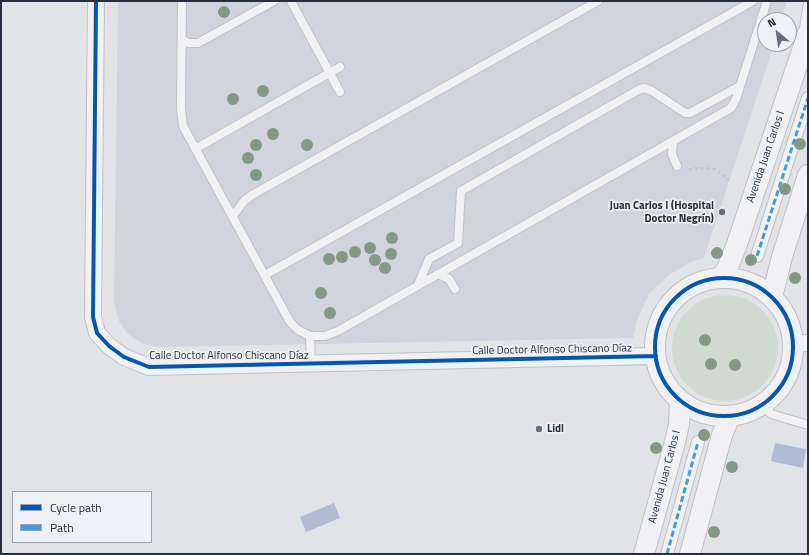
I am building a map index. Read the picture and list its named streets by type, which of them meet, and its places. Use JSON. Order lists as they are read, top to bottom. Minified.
{"streets":{"street":["Avenida Juan Carlos I","Calle Doctor Alfonso Chiscano Díaz"]},"crossings":[["Avenida Juan Carlos I","Calle Doctor Alfonso Chiscano Díaz"]],"places":["Juan Carlos I (Hospital Doctor Negrín)","Lidl"],"legend":["Cycle path","Path"],"north":"top left"}
